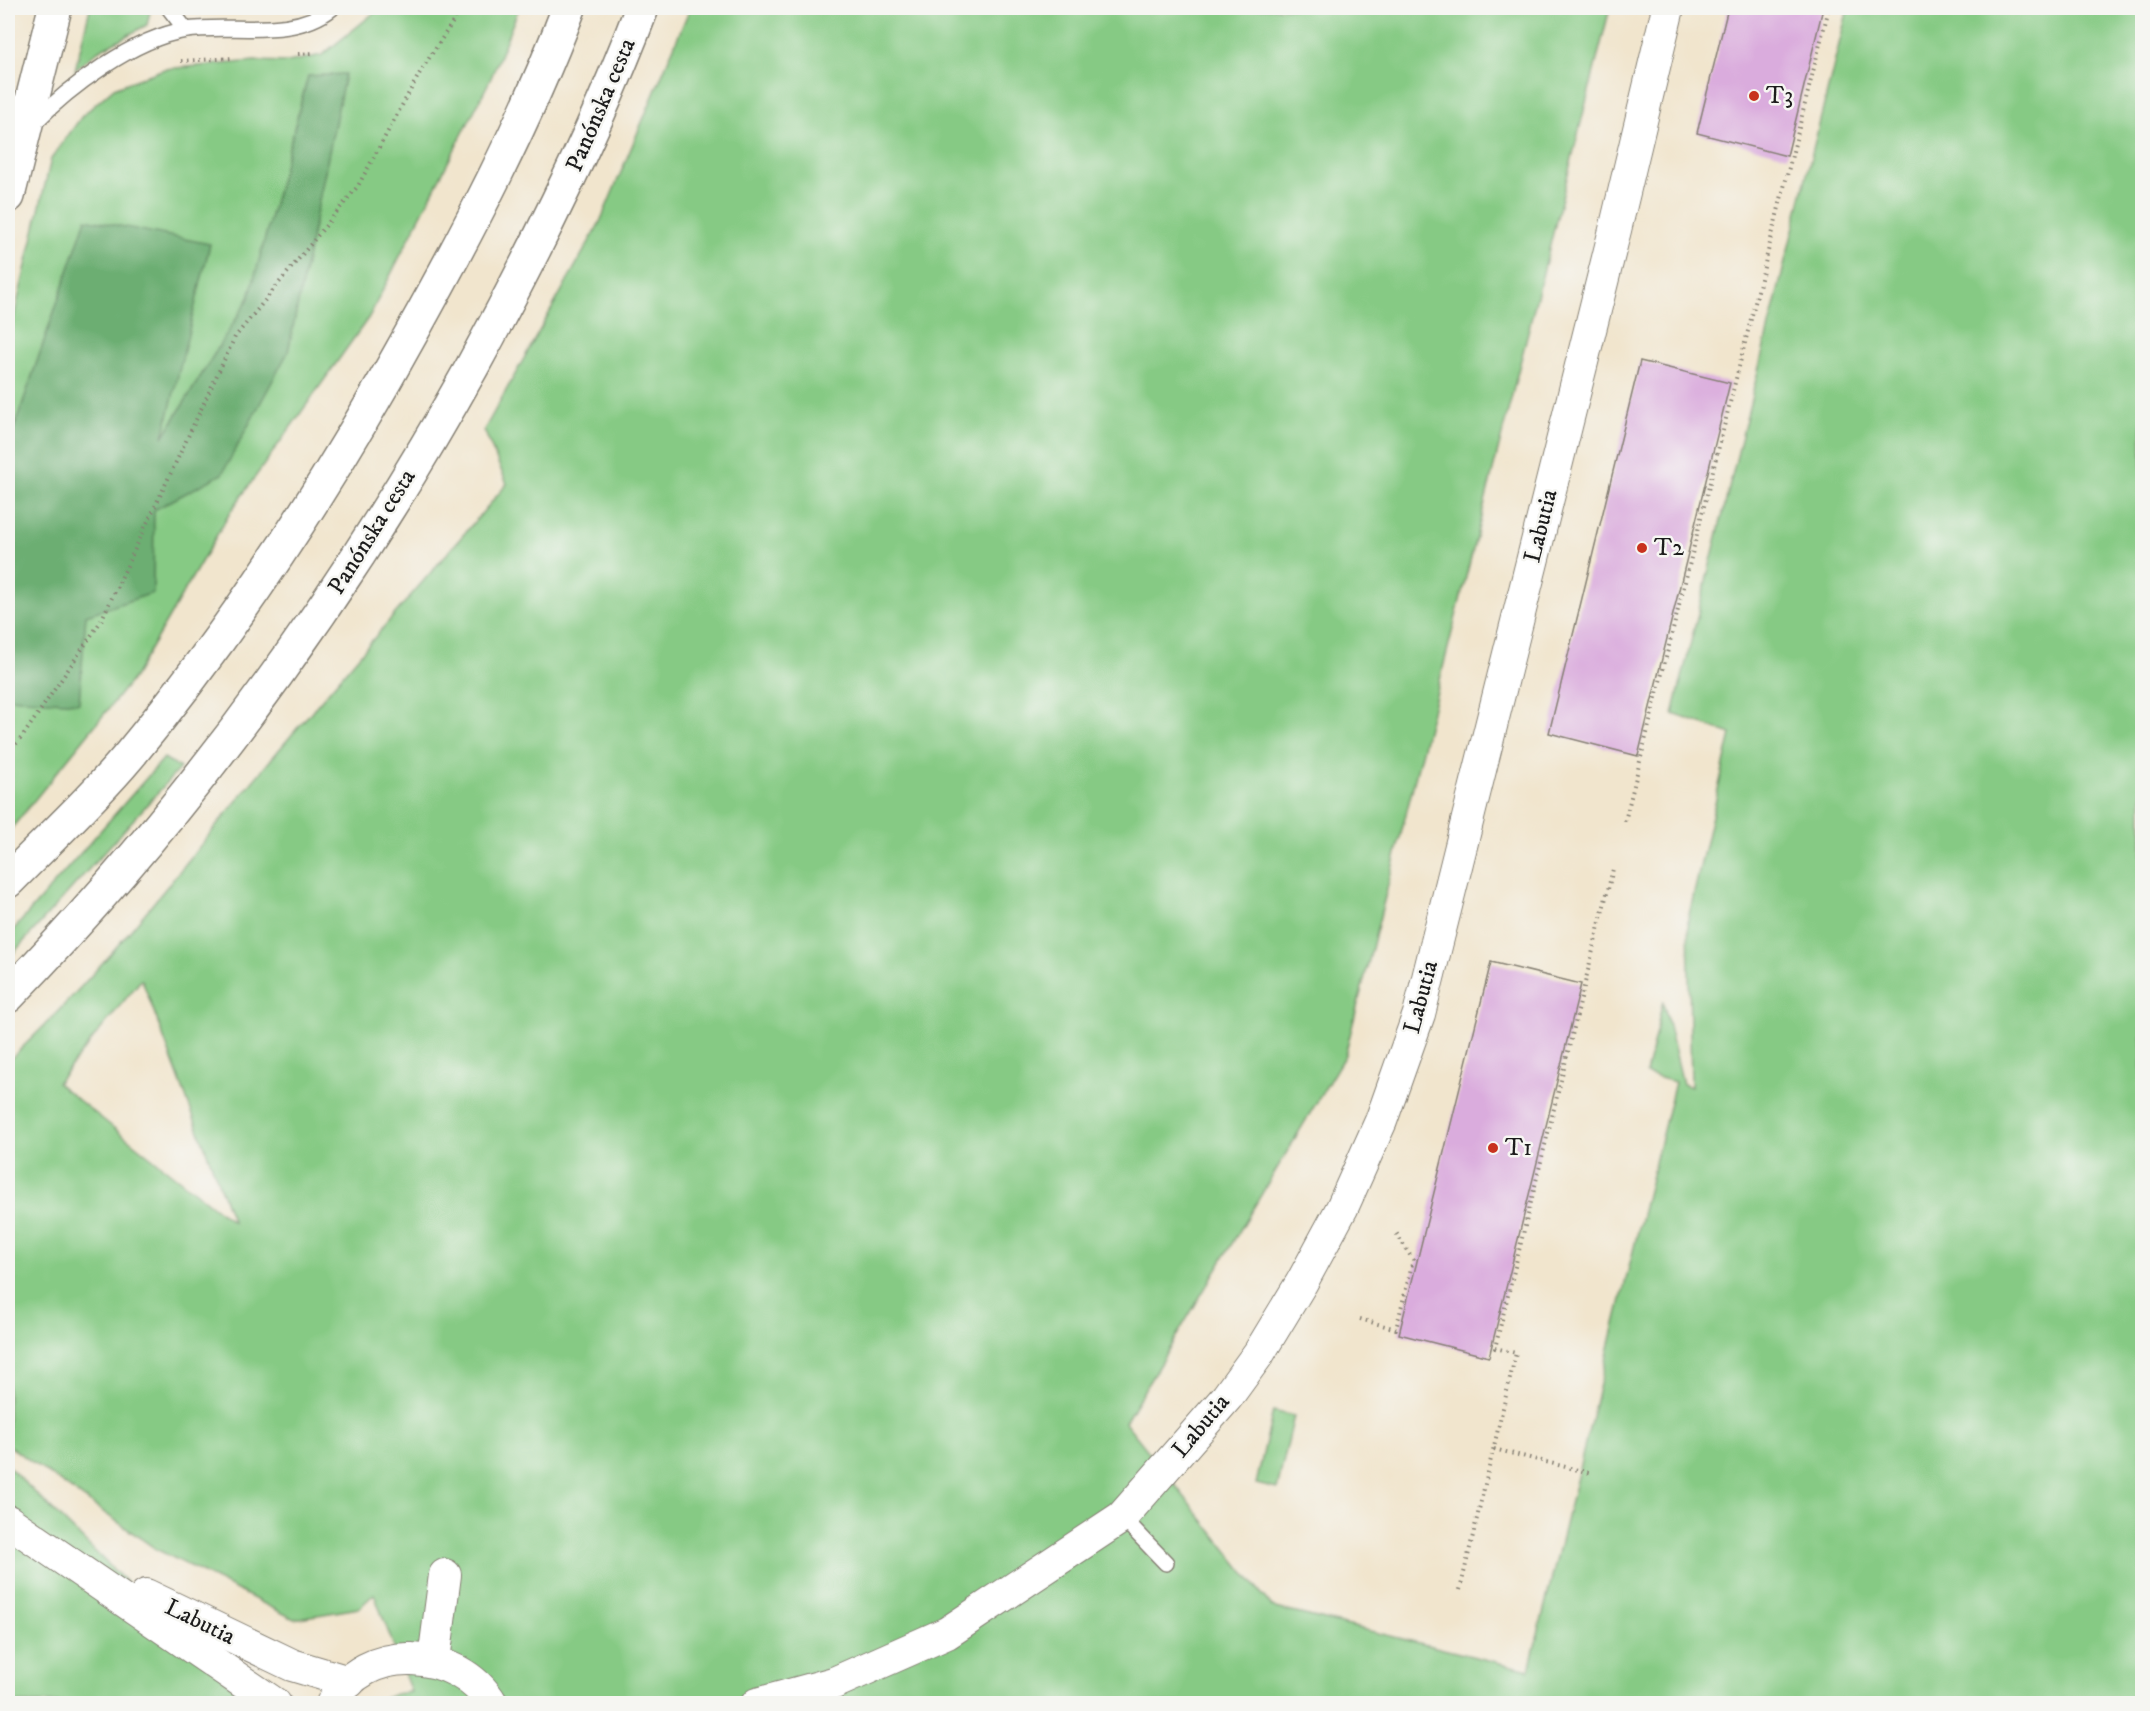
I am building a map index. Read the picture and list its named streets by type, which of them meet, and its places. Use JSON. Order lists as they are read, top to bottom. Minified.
{"streets":{"main road":["Panónska cesta"],"street":["Labutia"]},"places":["T3","T2","T1"]}
